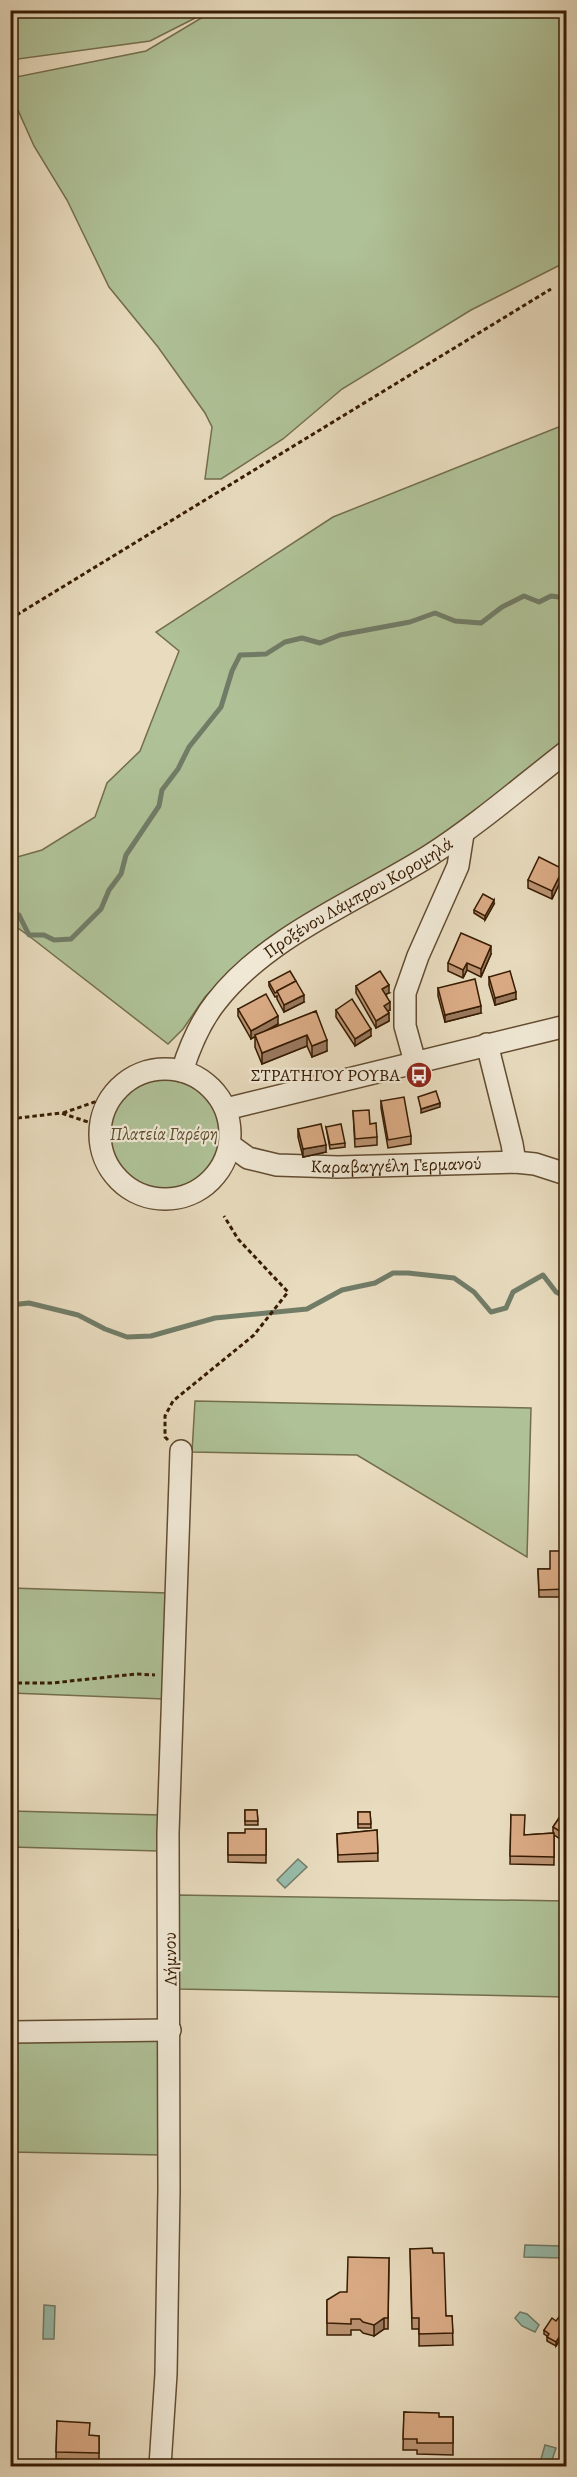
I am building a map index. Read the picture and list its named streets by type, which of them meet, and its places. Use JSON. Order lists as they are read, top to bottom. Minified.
{"streets":{"street":["Προξένου Λάμπρου Κορομηλά","Καραβαγγέλη Γερμανού","Λήμνου"]},"crossings":[["Προξένου Λάμπρου Κορομηλά","Καραβαγγέλη Γερμανού"]],"parks":["Πλατεία Γαρέφη"],"places":{"bus stop":["ΣΤΡΑΤΗΓΟΥ ΡΟΥΒΑ"]}}
